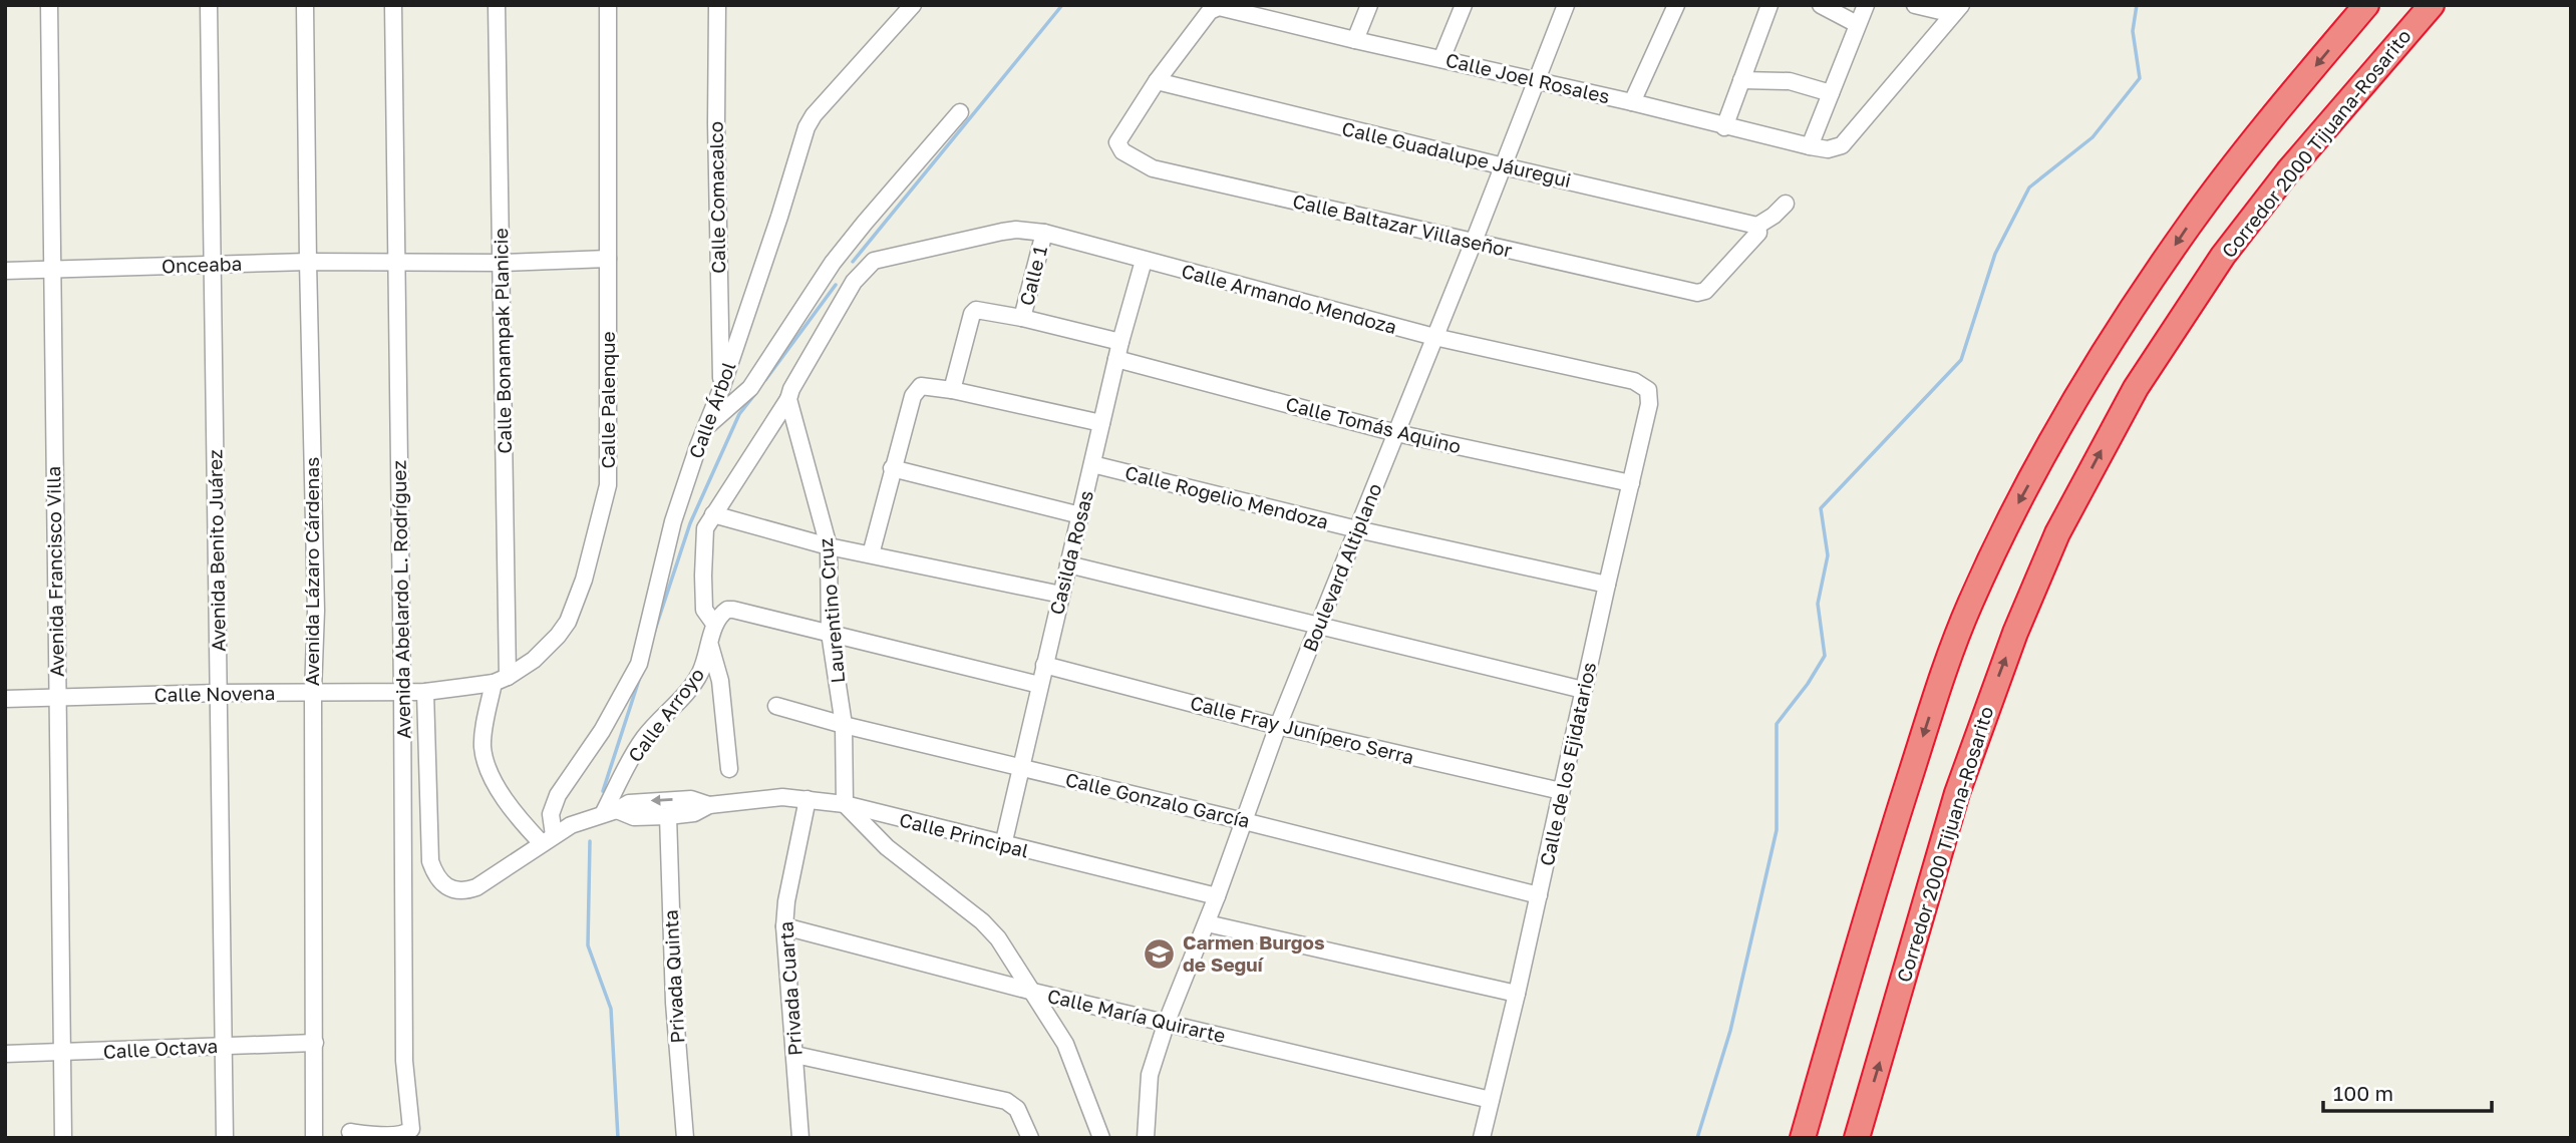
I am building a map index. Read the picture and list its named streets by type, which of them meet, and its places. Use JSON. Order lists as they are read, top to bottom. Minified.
{"streets":{"highway":["Corredor 2000 Tijuana-Rosarito"],"street":["Calle Joel Rosales","Calle Guadalupe Jáuregui","Calle Comacalco","Calle Baltazar Villaseñor","Onceaba","Calle 1","Calle Armando Mendoza","Calle Bonampak Planicie","Calle Palenque","Calle Árbol","Calle Tomás Aquino","Calle Rogelio Mendoza","Avenida Benito Juárez","Casilda Rosas","Boulevard Altiplano","Avenida Francisco Villa","Avenida Lázaro Cárdenas","Avenida Abelardo L. Rodríguez","Laurentino Cruz","Calle Novena","Calle Arroyo","Calle Fray Junípero Serra","Calle de los Ejidatarios","Calle Gonzalo García","Calle Principal","Privada Quinta","Privada Cuarta","Calle María Quirarte","Calle Octava"]},"crossings":[["Calle Joel Rosales","Calle Guadalupe Jáuregui"],["Calle Joel Rosales","Calle Baltazar Villaseñor"],["Calle Joel Rosales","Boulevard Altiplano"],["Calle Guadalupe Jáuregui","Calle Baltazar Villaseñor"],["Calle Guadalupe Jáuregui","Boulevard Altiplano"],["Calle Comacalco","Calle Árbol"],["Calle Baltazar Villaseñor","Boulevard Altiplano"],["Onceaba","Calle Bonampak Planicie"],["Onceaba","Calle Palenque"],["Onceaba","Avenida Benito Juárez"],["Onceaba","Avenida Francisco Villa"],["Onceaba","Avenida Lázaro Cárdenas"],["Onceaba","Avenida Abelardo L. Rodríguez"],["Calle 1","Calle Armando Mendoza"],["Calle Armando Mendoza","Casilda Rosas"],["Calle Armando Mendoza","Boulevard Altiplano"],["Calle Armando Mendoza","Laurentino Cruz"],["Calle Armando Mendoza","Calle Arroyo"],["Calle Armando Mendoza","Calle de los Ejidatarios"],["Calle Bonampak Planicie","Calle Palenque"],["Calle Bonampak Planicie","Calle Árbol"],["Calle Bonampak Planicie","Calle Principal"],["Calle Palenque","Calle Novena"],["Calle Palenque","Calle Principal"],["Calle Árbol","Calle Principal"],["Calle Tomás Aquino","Casilda Rosas"],["Calle Tomás Aquino","Boulevard Altiplano"],["Calle Tomás Aquino","Calle de los Ejidatarios"],["Calle Rogelio Mendoza","Casilda Rosas"],["Calle Rogelio Mendoza","Boulevard Altiplano"],["Calle Rogelio Mendoza","Calle de los Ejidatarios"],["Avenida Benito Juárez","Calle Novena"],["Avenida Benito Juárez","Calle Octava"],["Casilda Rosas","Calle Fray Junípero Serra"],["Casilda Rosas","Calle Gonzalo García"],["Casilda Rosas","Calle Principal"],["Boulevard Altiplano","Calle Fray Junípero Serra"],["Boulevard Altiplano","Calle Gonzalo García"],["Boulevard Altiplano","Calle Principal"],["Boulevard Altiplano","Calle María Quirarte"],["Avenida Francisco Villa","Calle Novena"],["Avenida Francisco Villa","Calle Octava"],["Avenida Lázaro Cárdenas","Calle Novena"],["Avenida Lázaro Cárdenas","Calle Octava"],["Avenida Abelardo L. Rodríguez","Calle Novena"],["Laurentino Cruz","Calle Gonzalo García"],["Laurentino Cruz","Calle Principal"],["Calle Novena","Calle Principal"],["Calle Arroyo","Calle Principal"],["Calle Fray Junípero Serra","Calle de los Ejidatarios"],["Calle de los Ejidatarios","Calle Gonzalo García"],["Calle de los Ejidatarios","Calle María Quirarte"],["Calle Principal","Privada Quinta"],["Calle Principal","Privada Cuarta"],["Privada Cuarta","Calle María Quirarte"]],"places":{"school or university":["Carmen Burgos de Seguí"]},"scale_bar":"100 m"}
